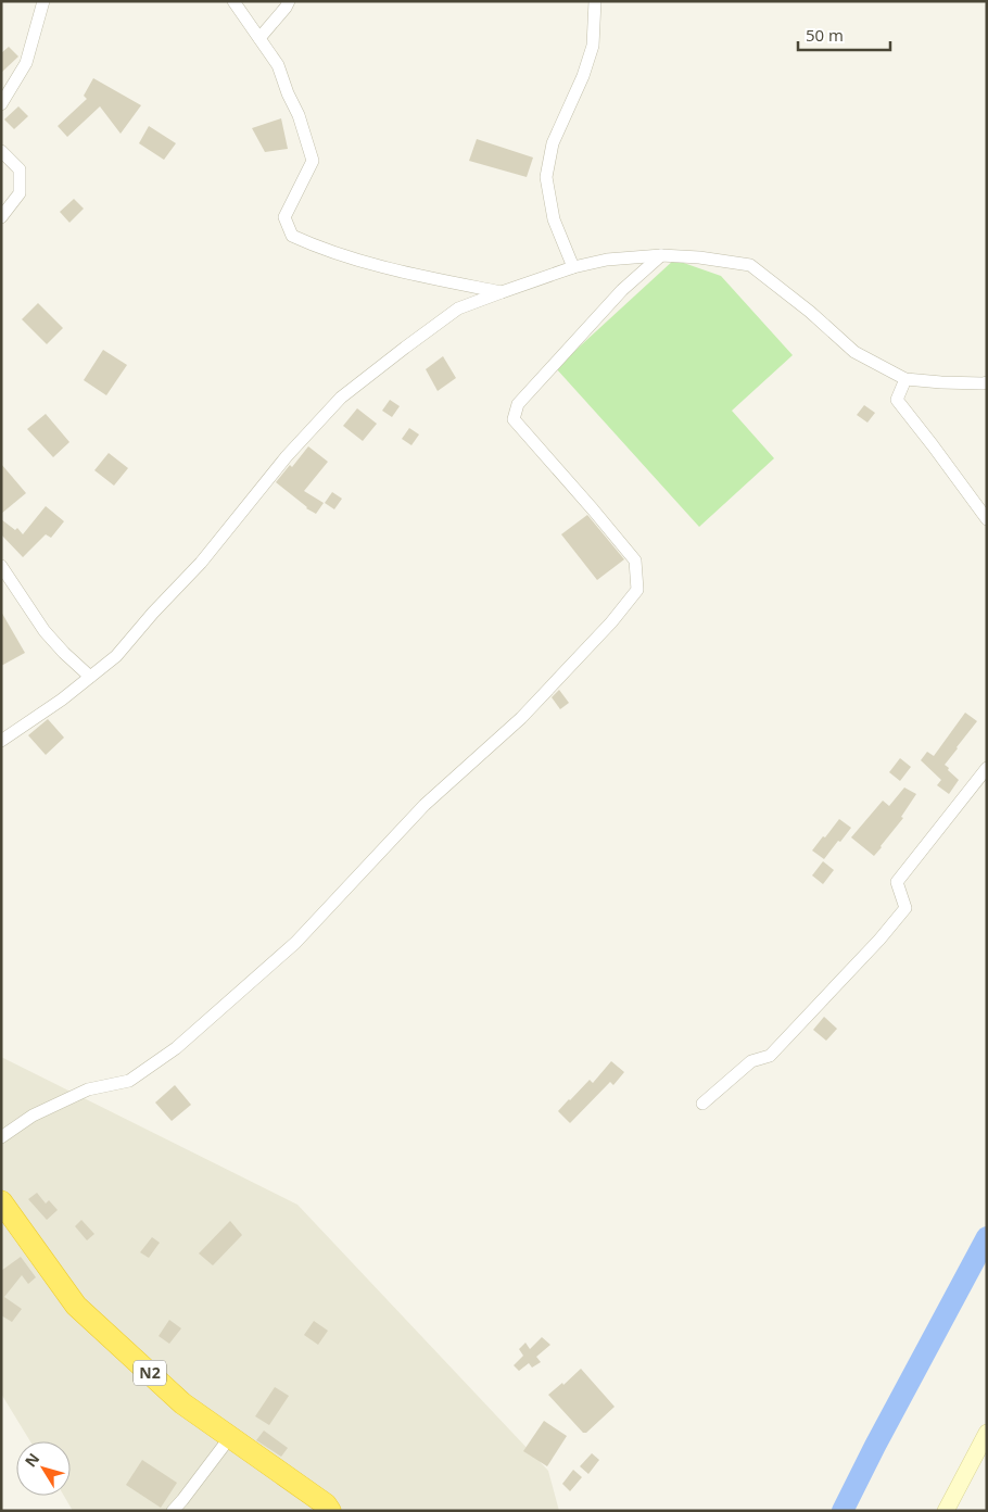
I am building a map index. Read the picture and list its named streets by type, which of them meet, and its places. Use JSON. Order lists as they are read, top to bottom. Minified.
{"streets":{"highway":["N2"]},"scale_bar":"50 m","north":"top left"}
